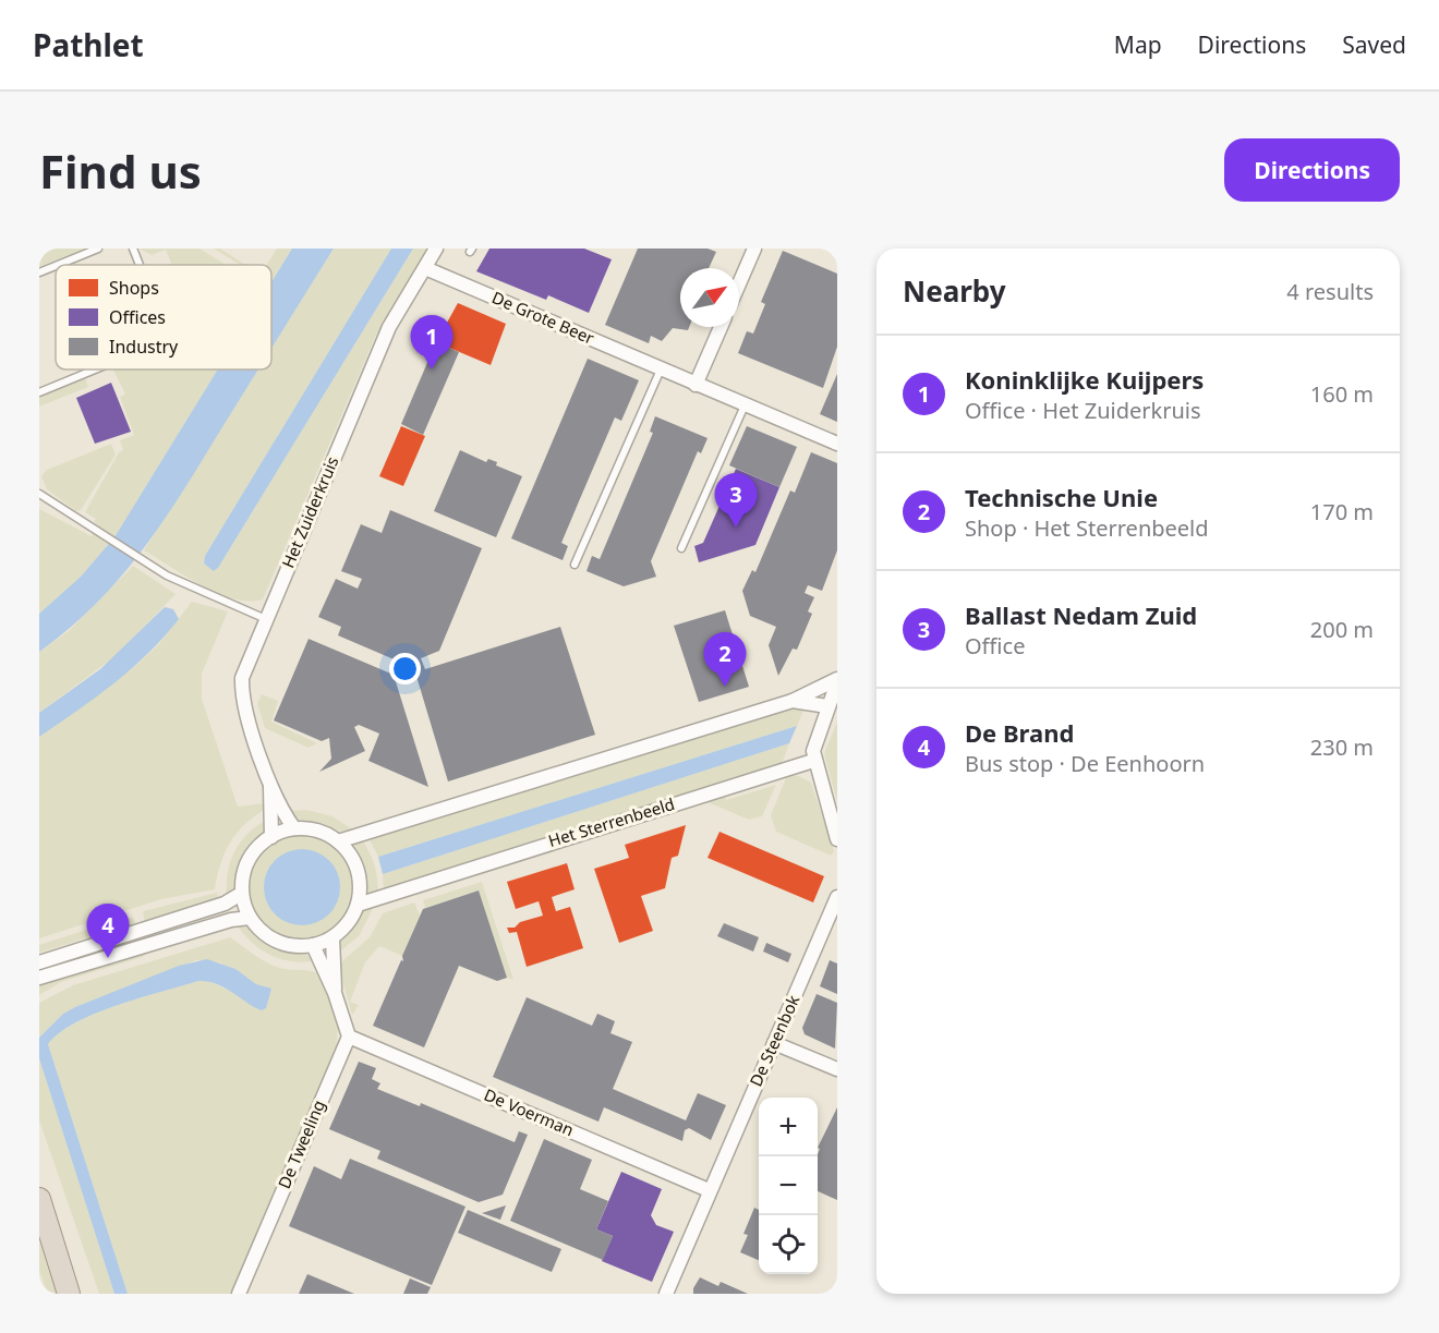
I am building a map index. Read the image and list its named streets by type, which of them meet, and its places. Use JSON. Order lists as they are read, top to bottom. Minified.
{"streets":{"street":["De Grote Beer","Het Zuiderkruis","Het Sterrenbeeld","De Steenbok","De Voerman","De Tweeling"]},"crossings":[["De Grote Beer","Het Zuiderkruis"],["Het Zuiderkruis","Het Sterrenbeeld"],["De Steenbok","De Voerman"],["De Voerman","De Tweeling"]],"legend":["Shops","Offices","Industry"],"north":"top right","page":{"header":"Pathlet","nav":["Map","Directions","Saved"],"buttons":"Directions","title":"Find us","heading":["Nearby","4 results"],"pins":["1","3","2","4"],"list":[{"mark":"1","name":"Koninklijke Kuijpers","note":"Office · Het Zuiderkruis","value":"160 m"},{"mark":"2","name":"Technische Unie","note":"Shop · Het Sterrenbeeld","value":"170 m"},{"mark":"3","name":"Ballast Nedam Zuid","note":"Office","value":"200 m"},{"mark":"4","name":"De Brand","note":"Bus stop · De Eenhoorn","value":"230 m"}],"map_buttons":["+","−"]}}
